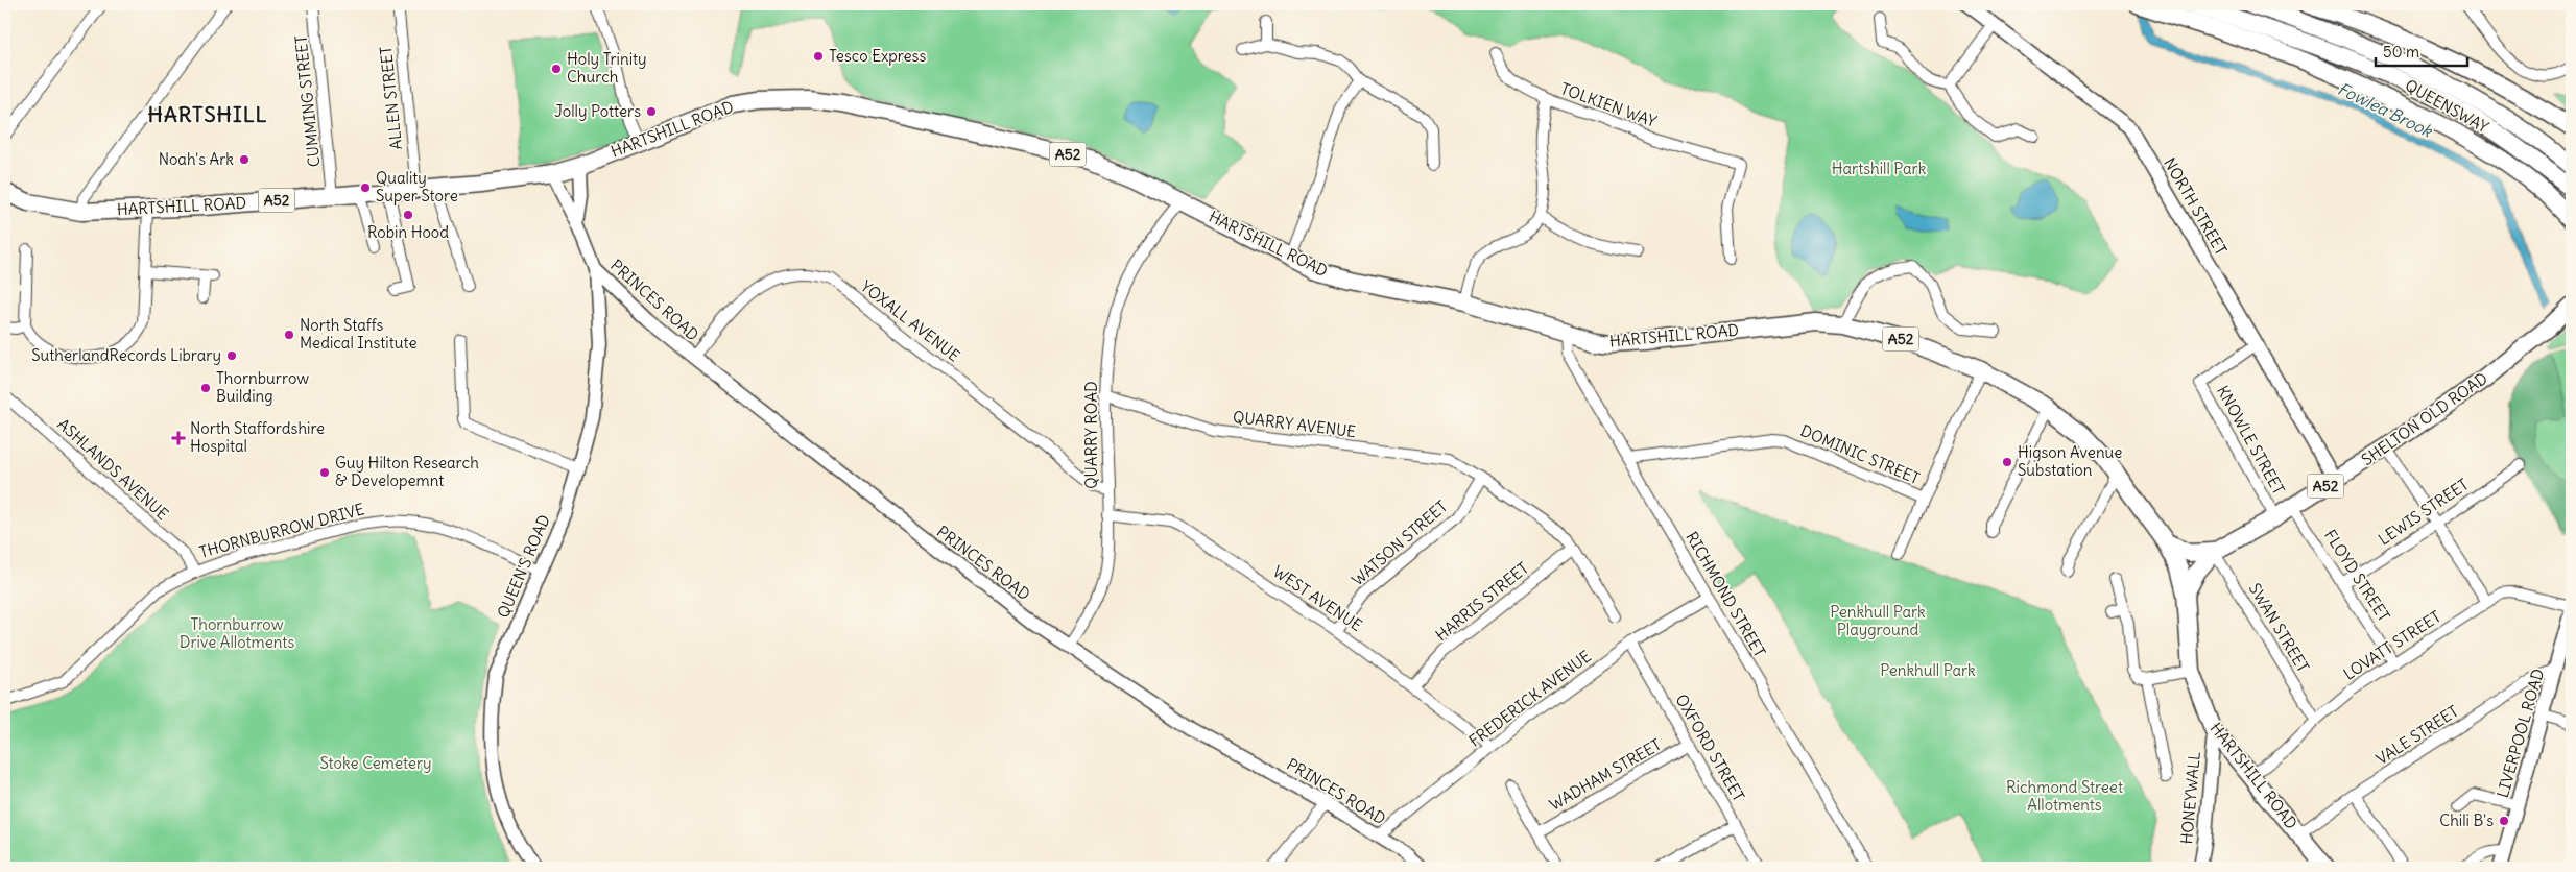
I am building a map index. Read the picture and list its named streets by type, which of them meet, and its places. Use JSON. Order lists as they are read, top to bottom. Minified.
{"streets":{"main road":["QUEENSWAY","HARTSHILL ROAD","A52","SHELTON OLD ROAD"],"street":["ALLEN STREET","CUMMING STREET","TOLKIEN WAY","NORTH STREET","PRINCES ROAD","YOXALL AVENUE","QUARRY AVENUE","QUARRY ROAD","KNOWLE STREET","DOMINIC STREET","ASHLANDS AVENUE","LEWIS STREET","THORNBURROW DRIVE","WATSON STREET","QUEEN'S ROAD","FLOYD STREET","RICHMOND STREET","WEST AVENUE","HARRIS STREET","SWAN STREET","LOVATT STREET","FREDERICK AVENUE","LIVERPOOL ROAD","VALE STREET","OXFORD STREET","WADHAM STREET","HONEYWALL"]},"crossings":[["ALLEN STREET","HARTSHILL ROAD"],["CUMMING STREET","HARTSHILL ROAD"],["TOLKIEN WAY","HARTSHILL ROAD"],["HARTSHILL ROAD","PRINCES ROAD"],["HARTSHILL ROAD","SHELTON OLD ROAD"],["HARTSHILL ROAD","QUARRY ROAD"],["HARTSHILL ROAD","RICHMOND STREET"],["HARTSHILL ROAD","LOVATT STREET"],["HARTSHILL ROAD","VALE STREET"],["HARTSHILL ROAD","HONEYWALL"],["NORTH STREET","SHELTON OLD ROAD"],["NORTH STREET","KNOWLE STREET"],["PRINCES ROAD","YOXALL AVENUE"],["PRINCES ROAD","QUARRY ROAD"],["PRINCES ROAD","QUEEN'S ROAD"],["PRINCES ROAD","FREDERICK AVENUE"],["YOXALL AVENUE","QUARRY ROAD"],["SHELTON OLD ROAD","KNOWLE STREET"],["SHELTON OLD ROAD","FLOYD STREET"],["SHELTON OLD ROAD","SWAN STREET"],["QUARRY AVENUE","QUARRY ROAD"],["QUARRY AVENUE","WATSON STREET"],["QUARRY ROAD","WEST AVENUE"],["DOMINIC STREET","RICHMOND STREET"],["ASHLANDS AVENUE","THORNBURROW DRIVE"],["LEWIS STREET","FLOYD STREET"],["THORNBURROW DRIVE","QUEEN'S ROAD"],["WATSON STREET","WEST AVENUE"],["FLOYD STREET","LOVATT STREET"],["RICHMOND STREET","FREDERICK AVENUE"],["WEST AVENUE","HARRIS STREET"],["WEST AVENUE","FREDERICK AVENUE"],["SWAN STREET","LOVATT STREET"],["LOVATT STREET","LIVERPOOL ROAD"],["FREDERICK AVENUE","OXFORD STREET"],["LIVERPOOL ROAD","VALE STREET"],["OXFORD STREET","WADHAM STREET"]],"districts":["HARTSHILL"],"water":["Fowlea Brook"],"parks":["Hartshill Park","Penkhull Park Playground","Thornburrow Drive Allotments","Penkhull Park","Stoke Cemetery","Richmond Street Allotments"],"places":{"other":["Tesco Express","Holy Trinity Church","Jolly Potters","Noah's Ark","Quality Super Store","Robin Hood","North Staffs Medical Institute","SutherlandRecords Library","Thornburrow Building","Higson Avenue Substation","Guy Hilton Research & Developemnt","Chili B's"],"health":["North Staffordshire Hospital"]},"scale_bar":"50 m"}
